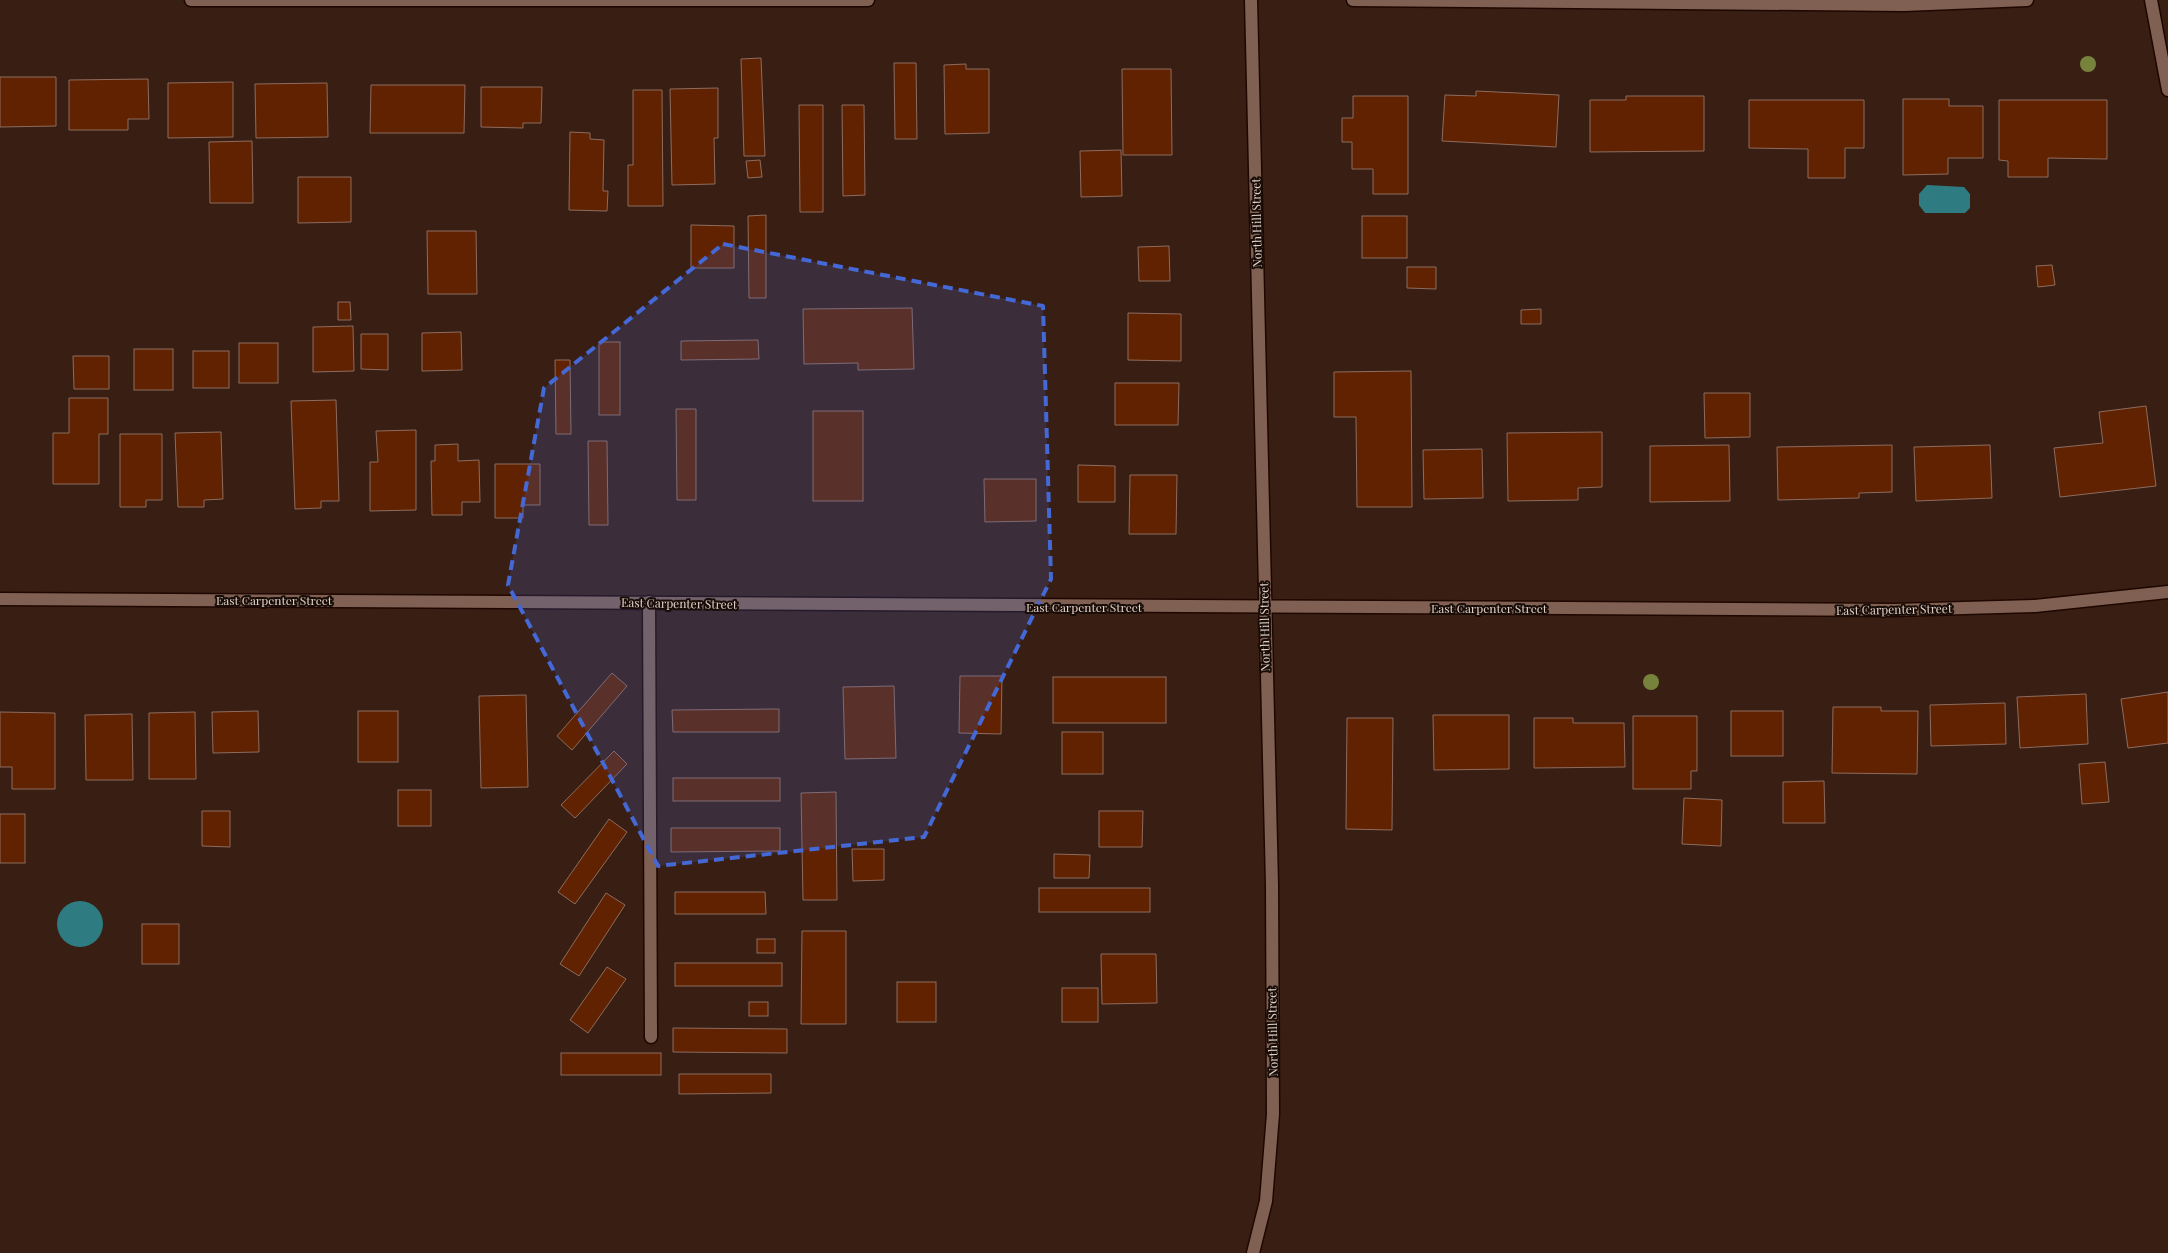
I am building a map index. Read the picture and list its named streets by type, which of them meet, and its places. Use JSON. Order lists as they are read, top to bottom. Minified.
{"streets":{"street":["North Hill Street","East Carpenter Street"]},"crossings":[["North Hill Street","East Carpenter Street"]]}
